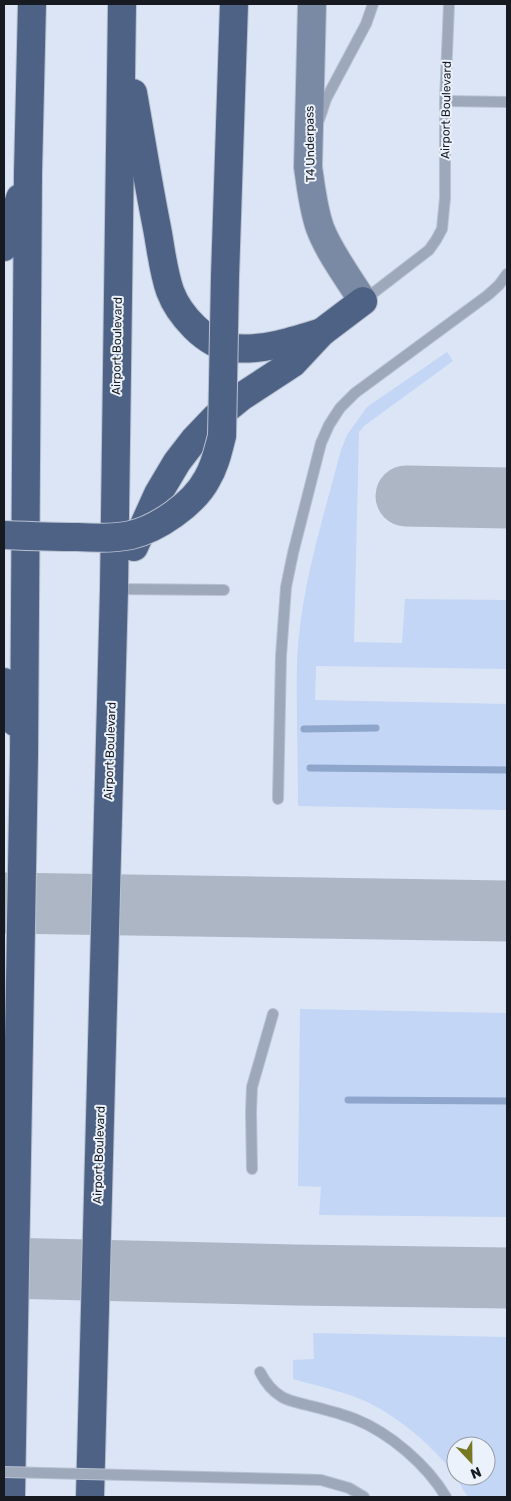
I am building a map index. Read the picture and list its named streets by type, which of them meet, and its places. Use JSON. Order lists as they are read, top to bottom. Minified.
{"streets":{"highway":["Airport Boulevard"],"main road":["T4 Underpass"]},"crossings":[["Airport Boulevard","T4 Underpass"]],"north":"bottom"}
